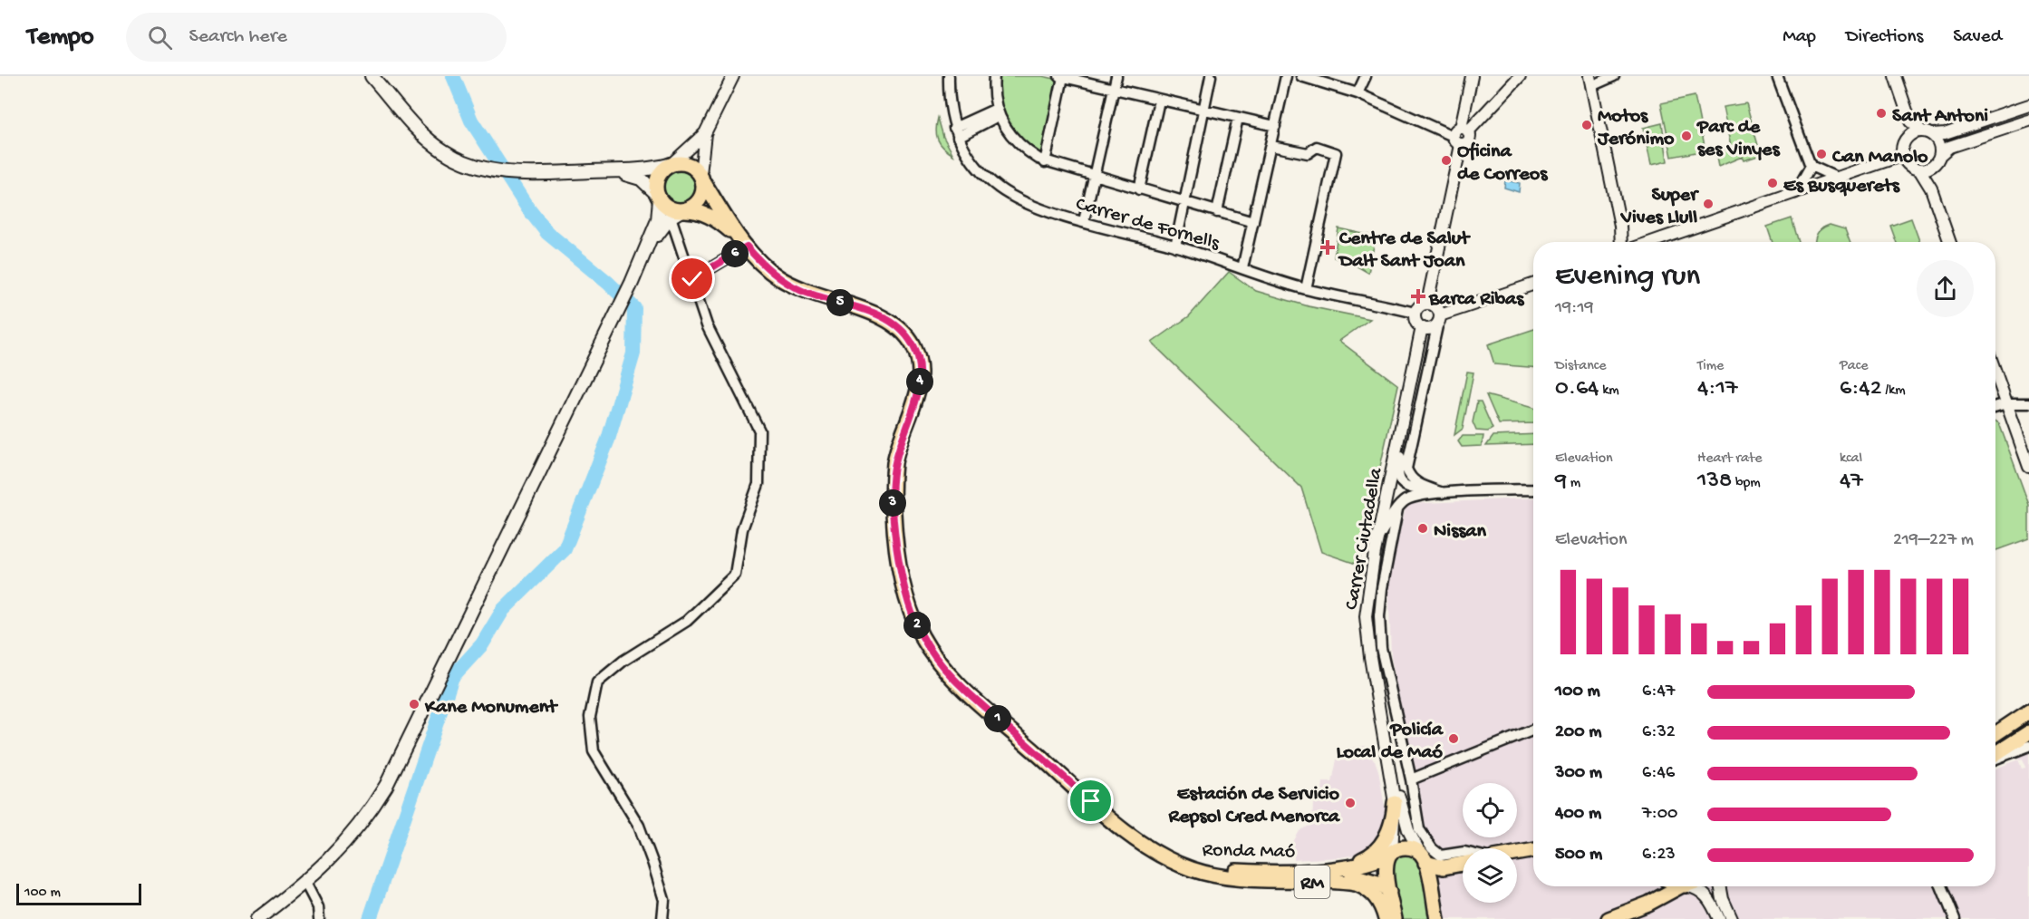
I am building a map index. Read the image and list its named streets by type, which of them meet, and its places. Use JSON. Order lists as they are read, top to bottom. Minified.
{"streets":{"main road":["Ronda Maó","RM"],"street":["Carrer de Fornells","Carrer Ciutadella"]},"crossings":[["Carrer de Fornells","Carrer Ciutadella"],["Carrer Ciutadella","RM"],["Ronda Maó","RM"]],"places":{"other":["Sant Antoni","Motos Jerónimo","Parc de ses Vinyes","Can Manolo","Oficina de Correos","Es Busquerets","Super Vives Llull","Nissan","Kane Monument","Policía Local de Maó","Estación de Servicio Repsol Cred Menorca"],"health":["Centre de Salut Dalt Sant Joan","Barca Ribas"]},"scale_bar":"100 m","page":{"header":"Tempo","search":"Search here","nav":["Map","Directions","Saved"],"pins":["6","5","4","3","2","1"],"heading":["Evening run","19:19"],"stats":[["Distance","0.64 km"],["Time","4:17"],["Pace","6:42 /km"],["Elevation","9 m"],["Heart rate","138 bpm"],["kcal","47"]],"chart":["Elevation","219–227 m"],"list":[{"name":"100 m","note":"6:47"},{"name":"200 m","note":"6:32"},{"name":"300 m","note":"6:46"},{"name":"400 m","note":"7:00"},{"name":"500 m","note":"6:23"}],"scale":"100 m"}}
